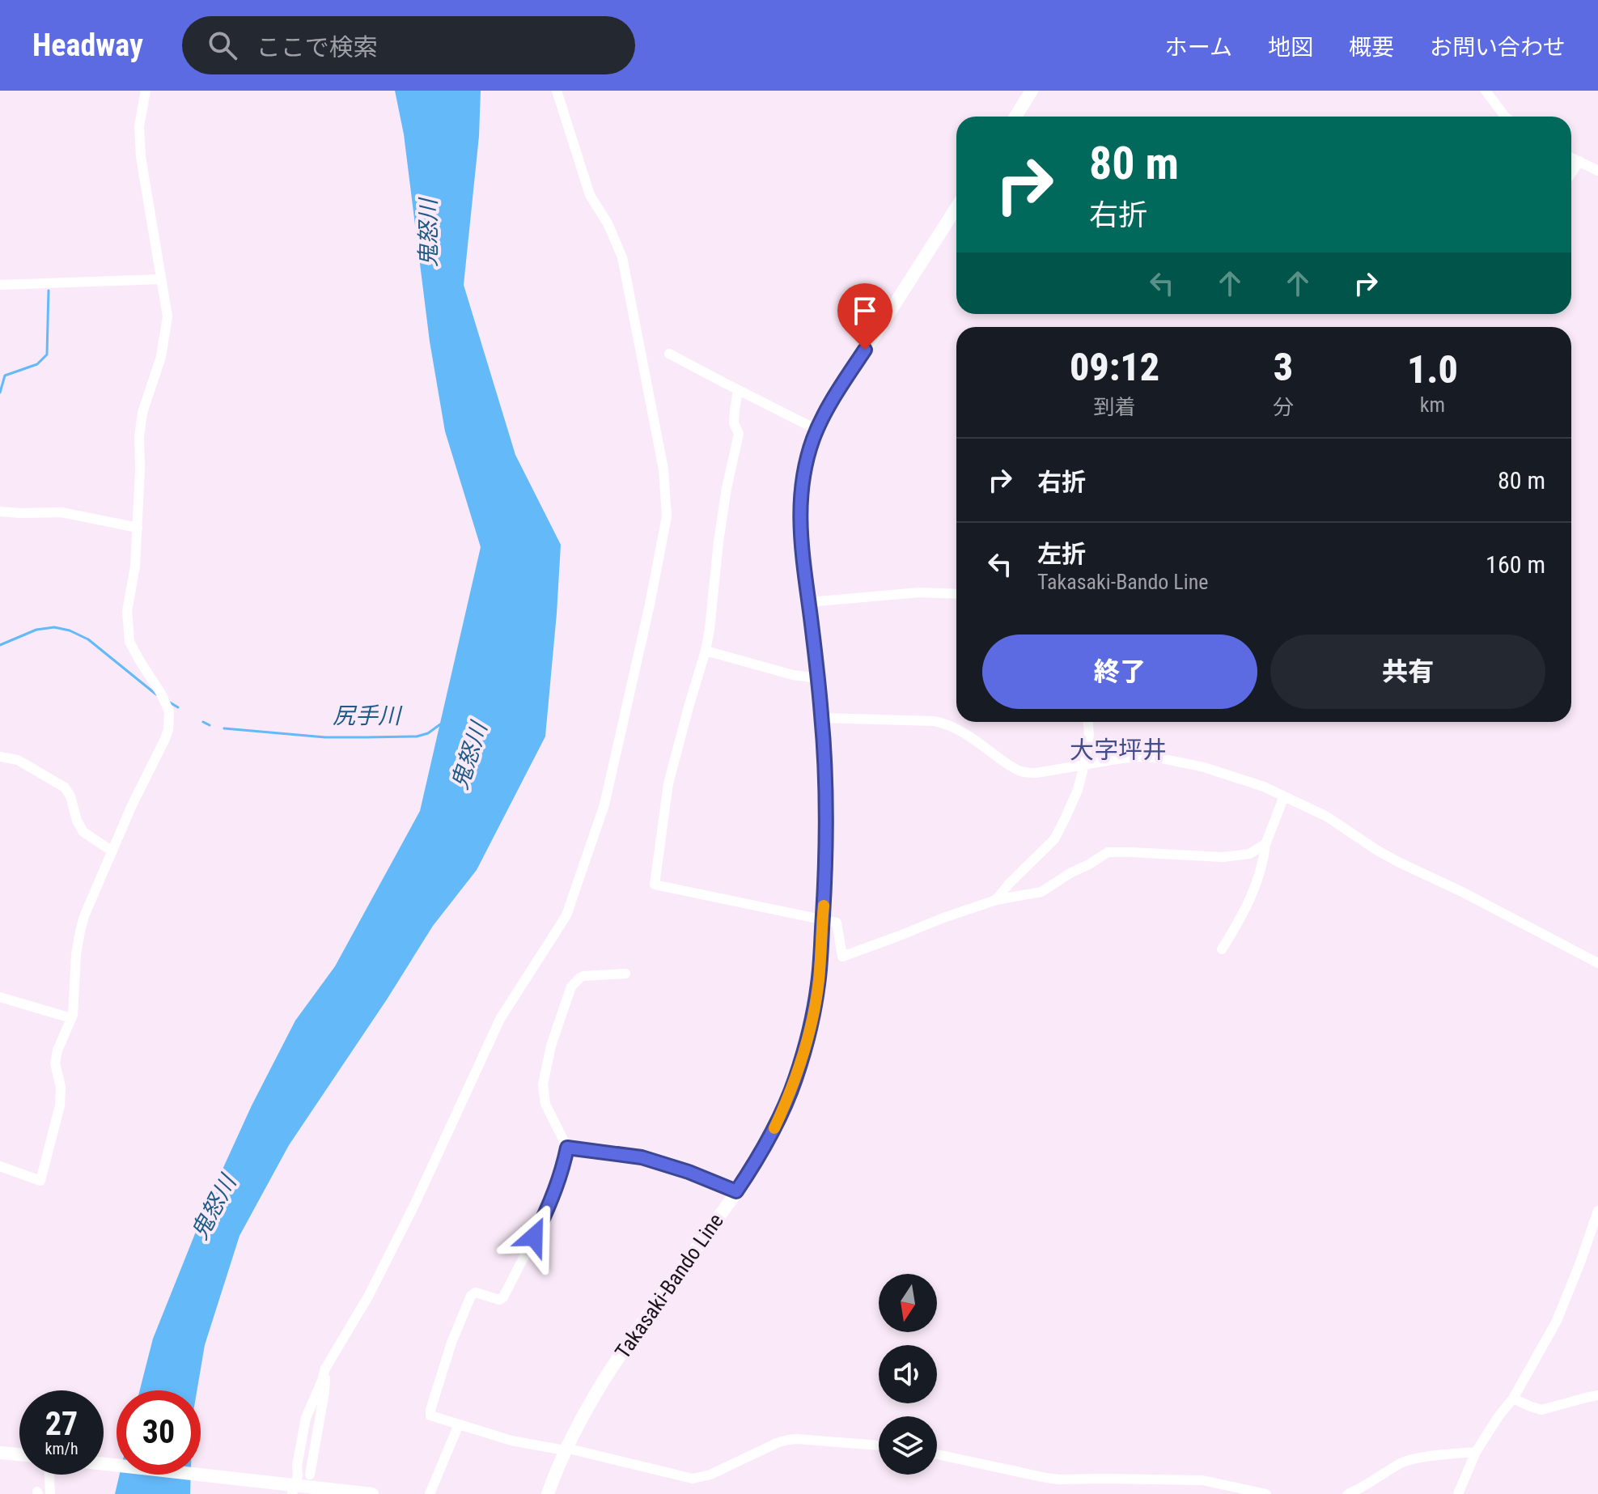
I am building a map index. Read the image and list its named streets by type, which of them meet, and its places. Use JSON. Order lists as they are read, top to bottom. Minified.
{"streets":{"main road":["Takasaki-Bando Line"]},"districts":["大字坪井"],"water":["鬼怒川","尻手川"],"north":"bottom","page":{"header":"Headway","search":"ここで検索","nav":["ホーム","地図","概要","お問い合わせ"],"turn":["80 m","右折"],"eta":["09:12","到着","3","分","1.0","km"],"list":[{"name":"右折","value":"80 m"},{"name":"左折","note":"Takasaki-Bando Line","value":"160 m"}],"buttons":["終了","共有"],"speed":"27 km/h","limit":"30"}}
